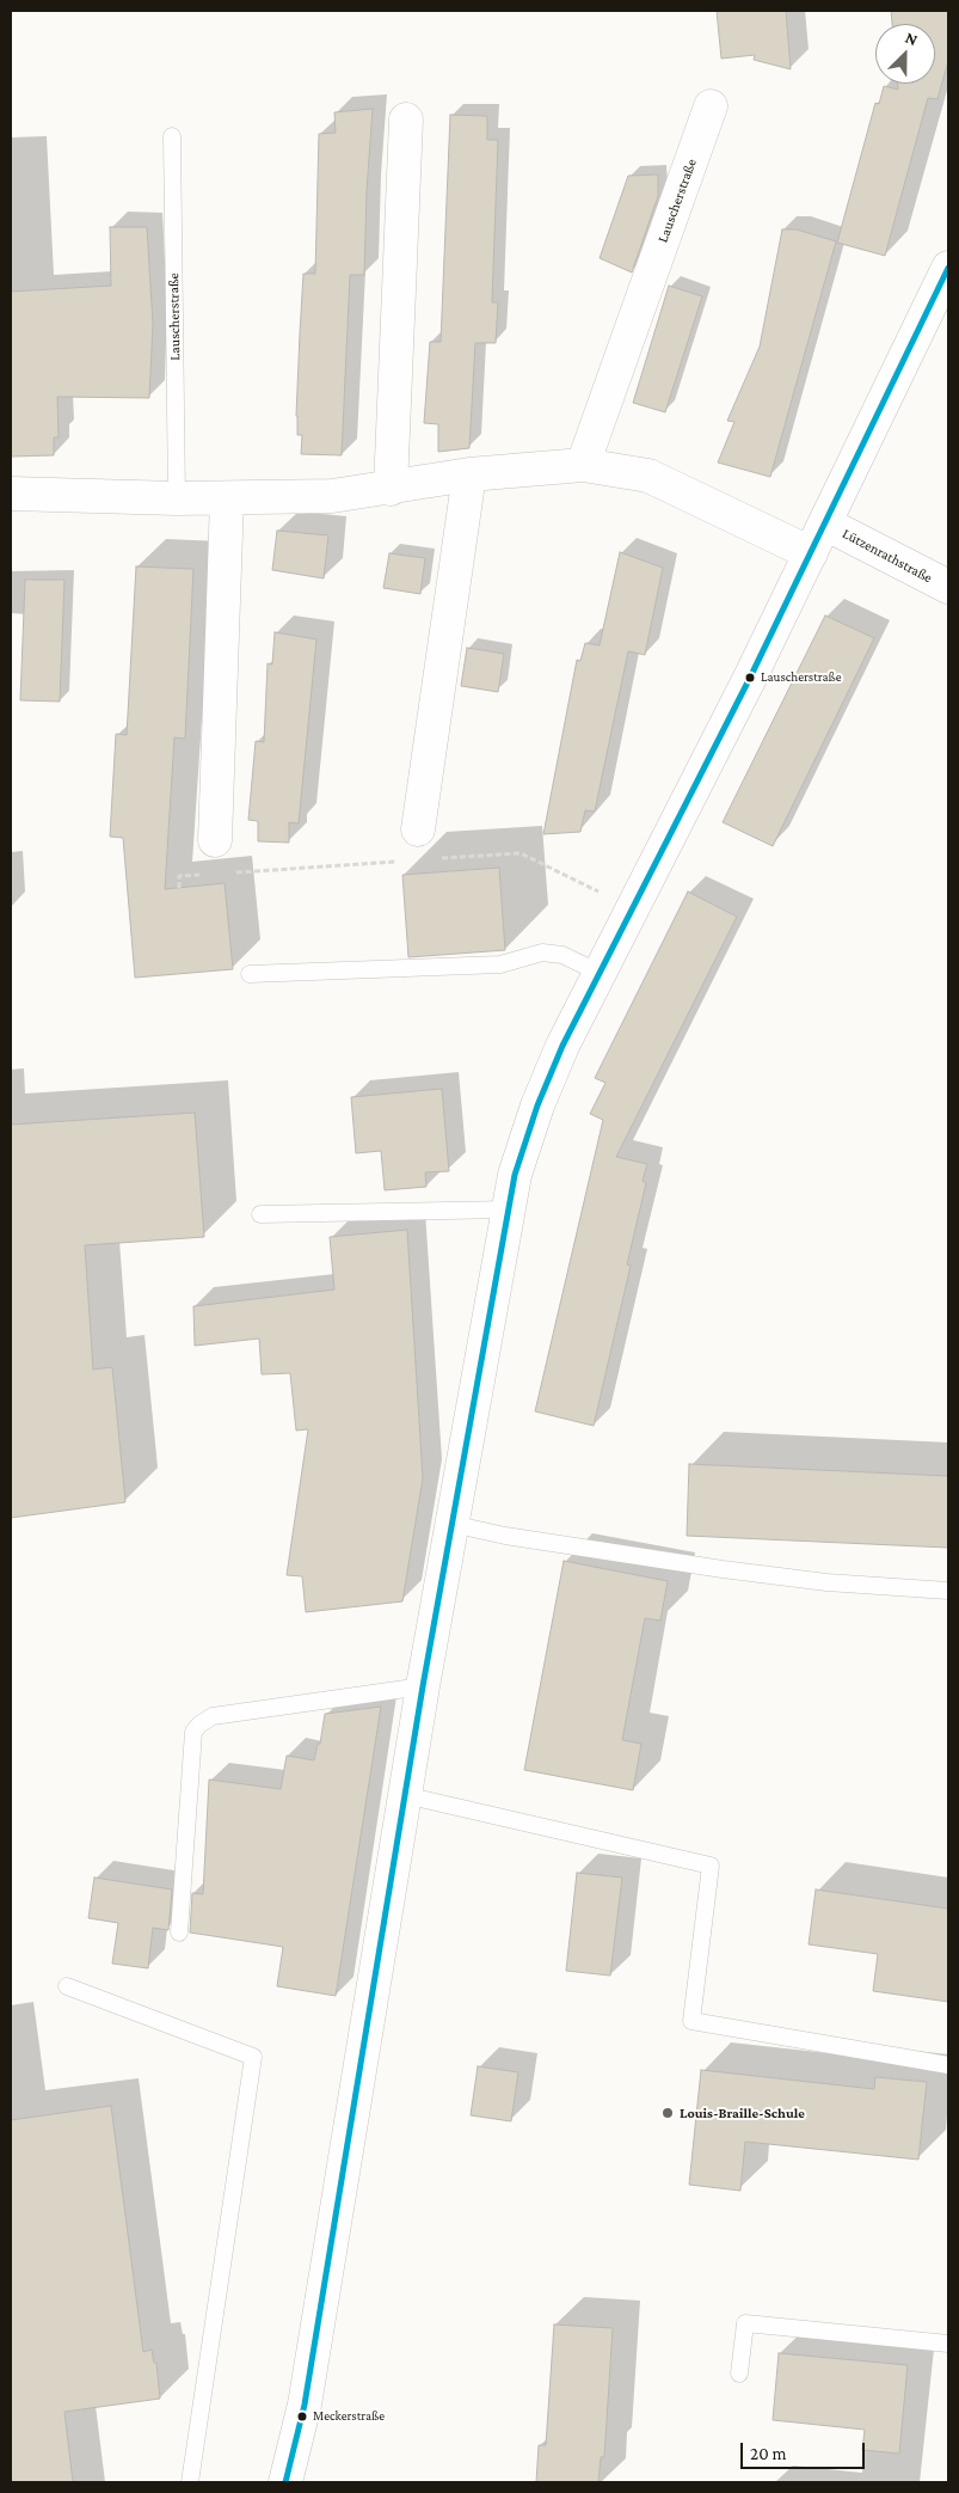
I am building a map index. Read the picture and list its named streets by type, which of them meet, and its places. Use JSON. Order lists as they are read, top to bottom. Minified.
{"streets":{"street":["Lauscherstraße","Lützenrathstraße"]},"places":["Lauscherstraße","Louis-Braille-Schule","Meckerstraße"],"scale_bar":"20 m","north":"top right"}
